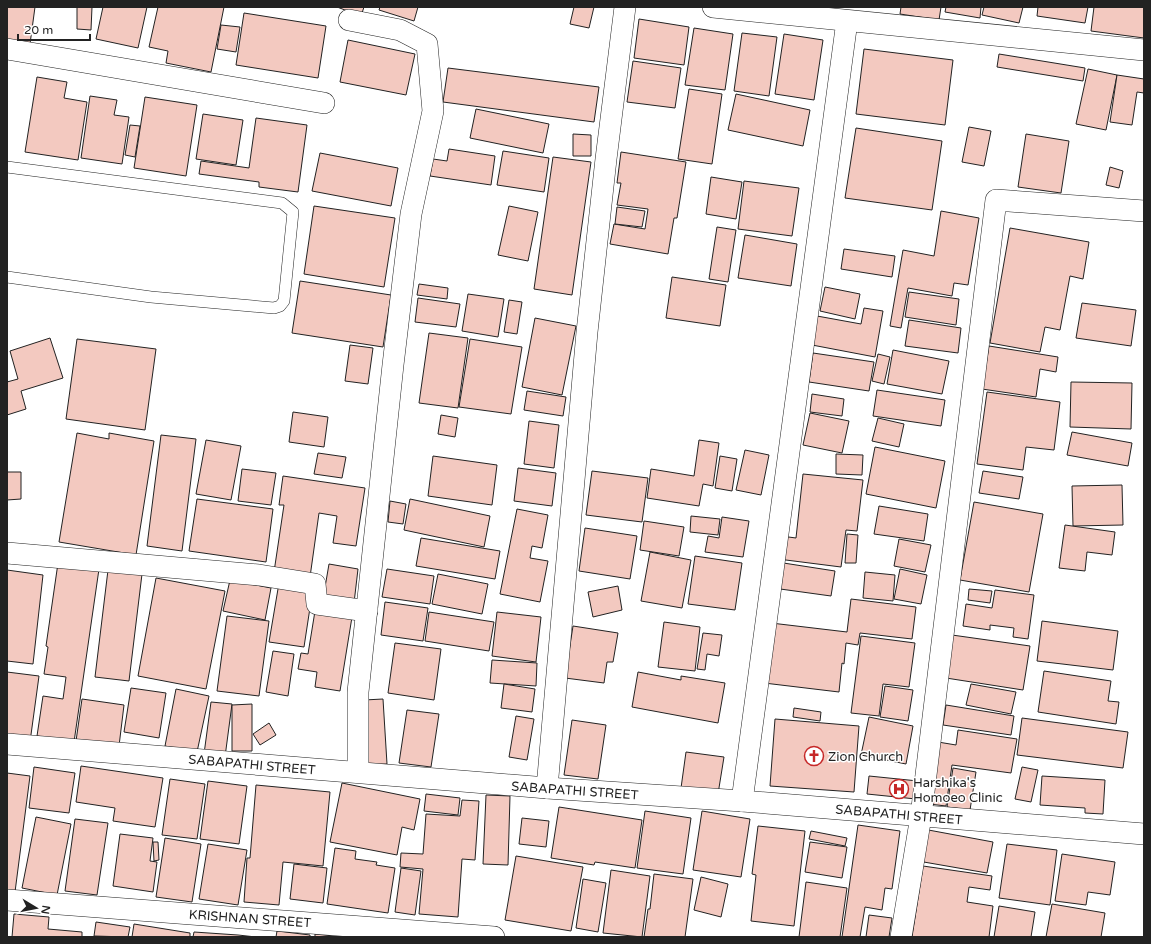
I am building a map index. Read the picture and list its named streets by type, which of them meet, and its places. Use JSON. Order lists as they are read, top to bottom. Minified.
{"streets":{"street":["SABAPATHI STREET","KRISHNAN STREET"]},"places":{"church":["Zion Church"],"hospital":["Harshika's Homoeo Clinic"]},"scale_bar":"20 m","north":"right"}
